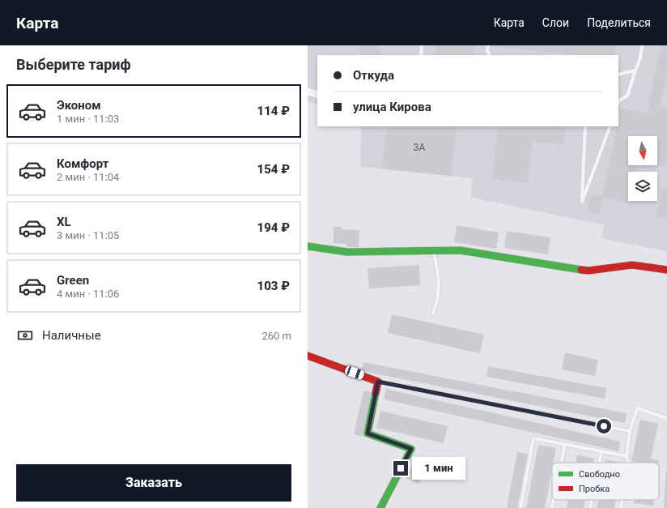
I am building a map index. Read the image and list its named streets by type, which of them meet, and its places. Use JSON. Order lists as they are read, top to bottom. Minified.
{"house_numbers":["3А"],"legend":["Свободно","Пробка"],"north":"bottom","page":{"header":"Карта","nav":["Карта","Слои","Поделиться"],"heading":"Выберите тариф","banner":["Откуда","улица Кирова"],"list":[{"name":"Эконом","note":"1 мин · 11:03","value":"114 ₽"},{"name":"Комфорт","note":"2 мин · 11:04","value":"154 ₽"},{"name":"XL","note":"3 мин · 11:05","value":"194 ₽"},{"name":"Green","note":"4 мин · 11:06","value":"103 ₽"}],"pay":["Наличные","260 m"],"bubble":"1 мин","buttons":"Заказать"}}
